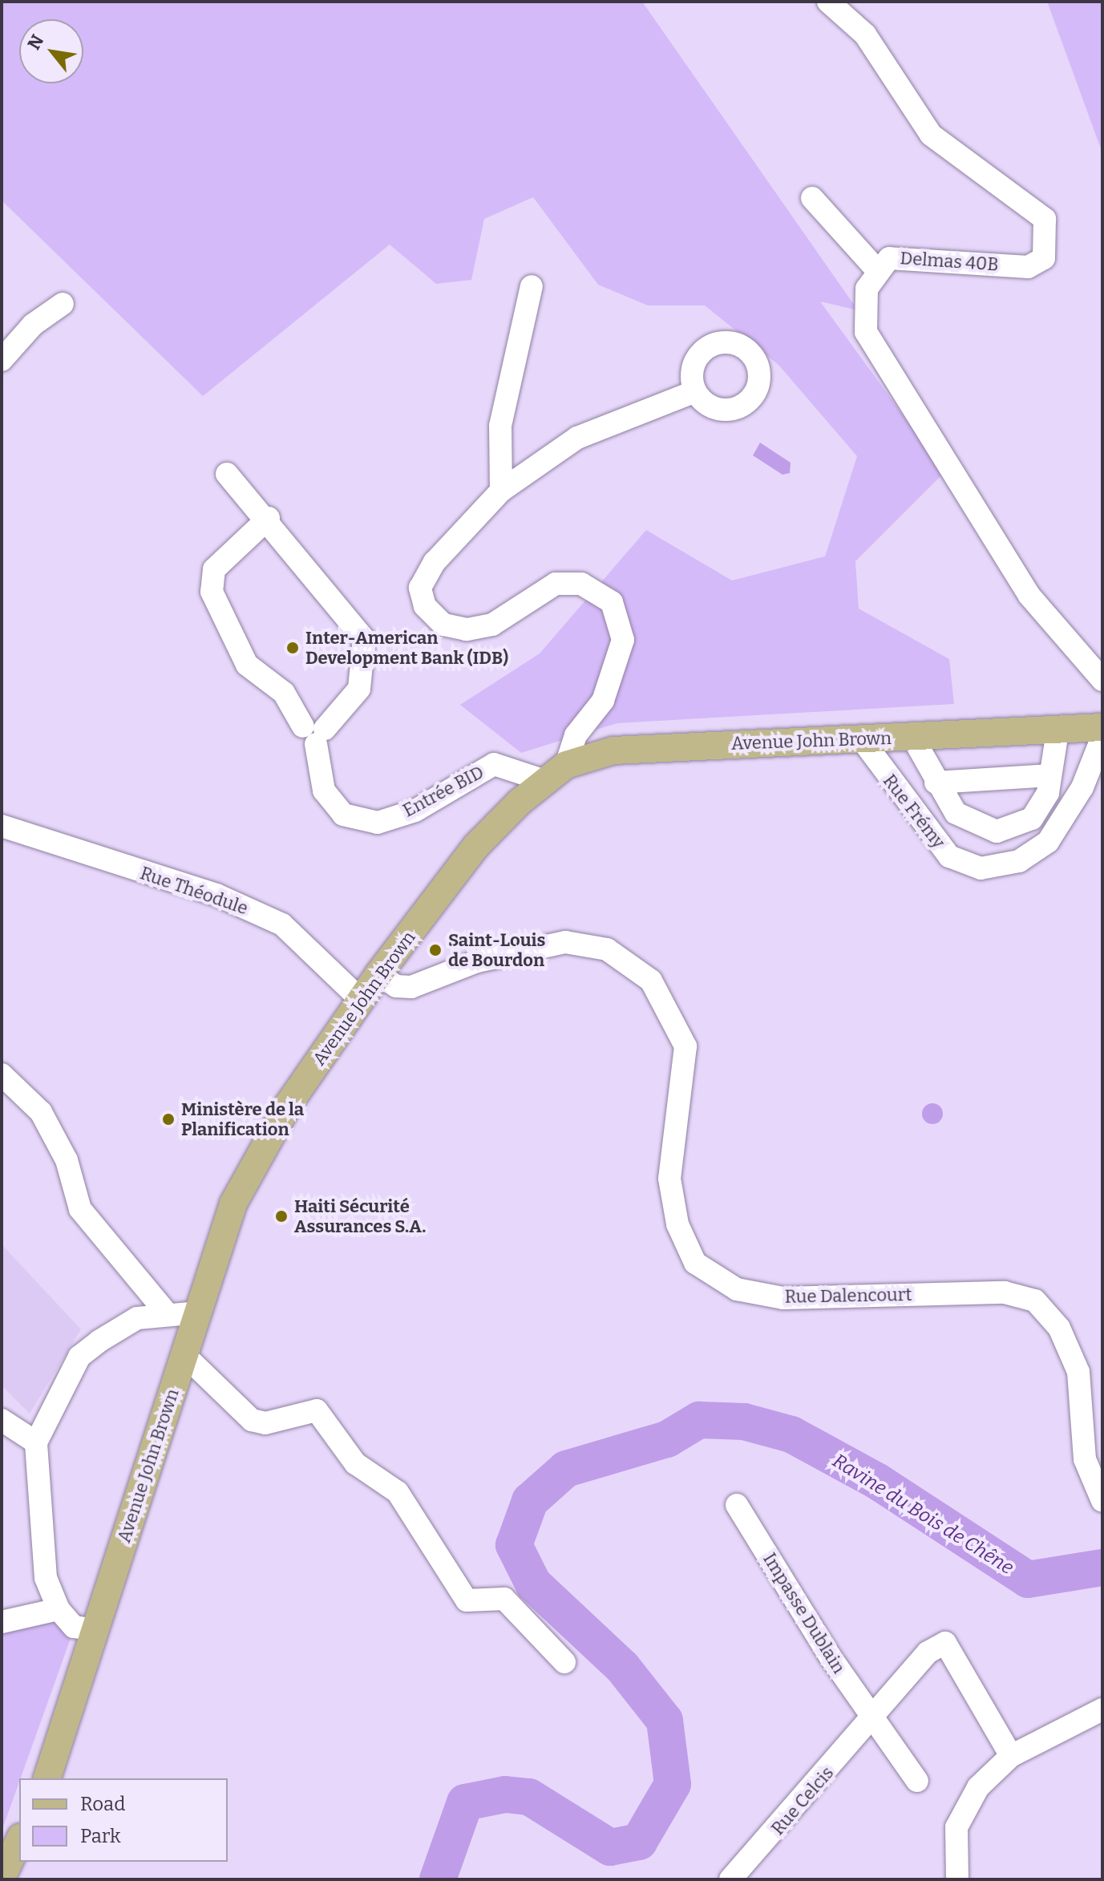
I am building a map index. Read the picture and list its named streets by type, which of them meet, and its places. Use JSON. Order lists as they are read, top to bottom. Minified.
{"streets":{"main road":["Avenue John Brown"],"street":["Delmas 40B","Entrée BID","Rue Frémy","Rue Théodule","Rue Dalencourt","Impasse Dublain","Rue Celcis"]},"crossings":[["Avenue John Brown","Entrée BID"],["Avenue John Brown","Rue Frémy"],["Avenue John Brown","Rue Théodule"],["Avenue John Brown","Rue Dalencourt"],["Impasse Dublain","Rue Celcis"]],"water":["Ravine du Bois de Chêne"],"places":["Inter-American Development Bank (IDB)","Saint-Louis de Bourdon","Ministère de la Planification","Haiti Sécurité Assurances S.A."],"legend":["Road","Park"],"north":"top left"}
